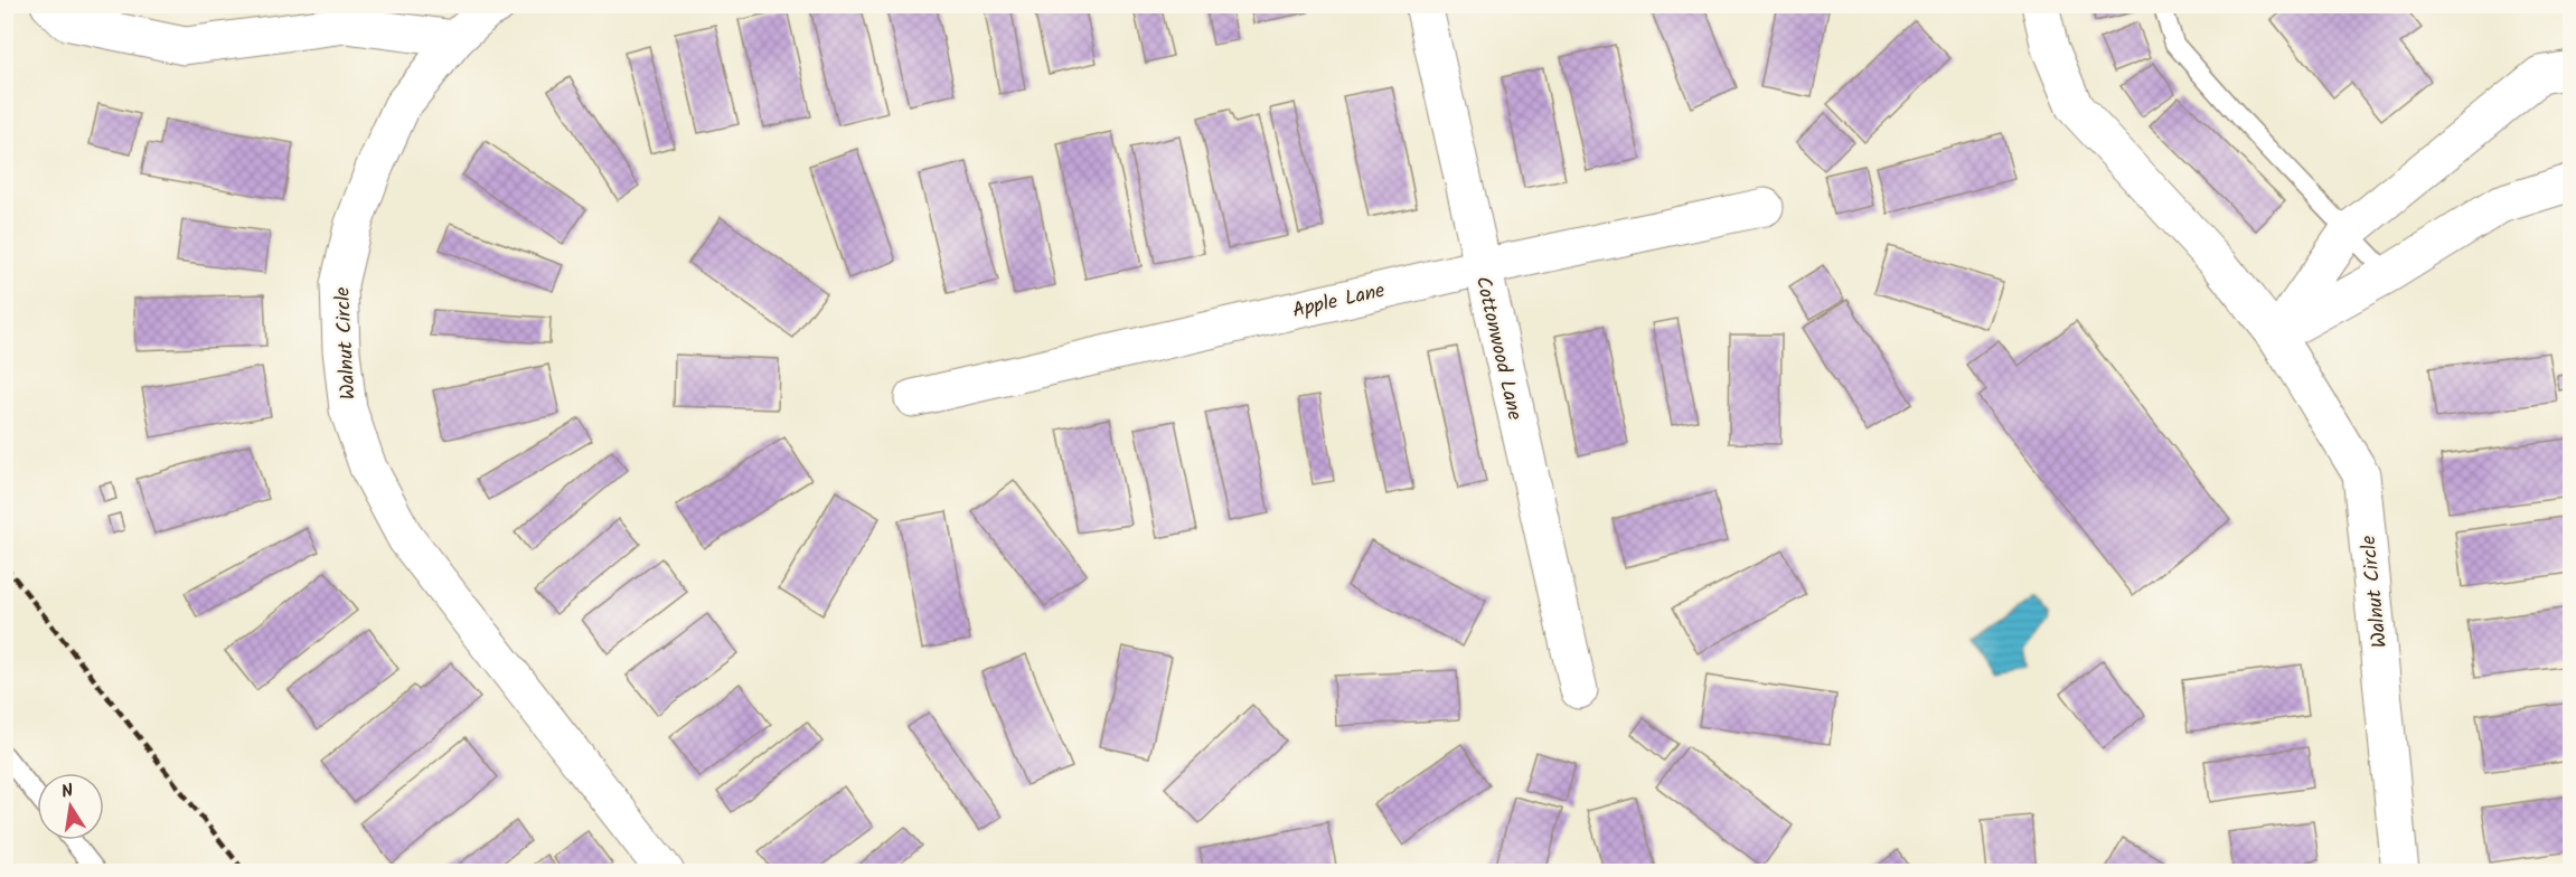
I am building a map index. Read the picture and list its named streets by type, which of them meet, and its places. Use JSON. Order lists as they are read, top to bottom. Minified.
{"streets":{"street":["Apple Lane","Walnut Circle","Cottonwood Lane"]},"crossings":[["Apple Lane","Cottonwood Lane"]],"north":"top"}
